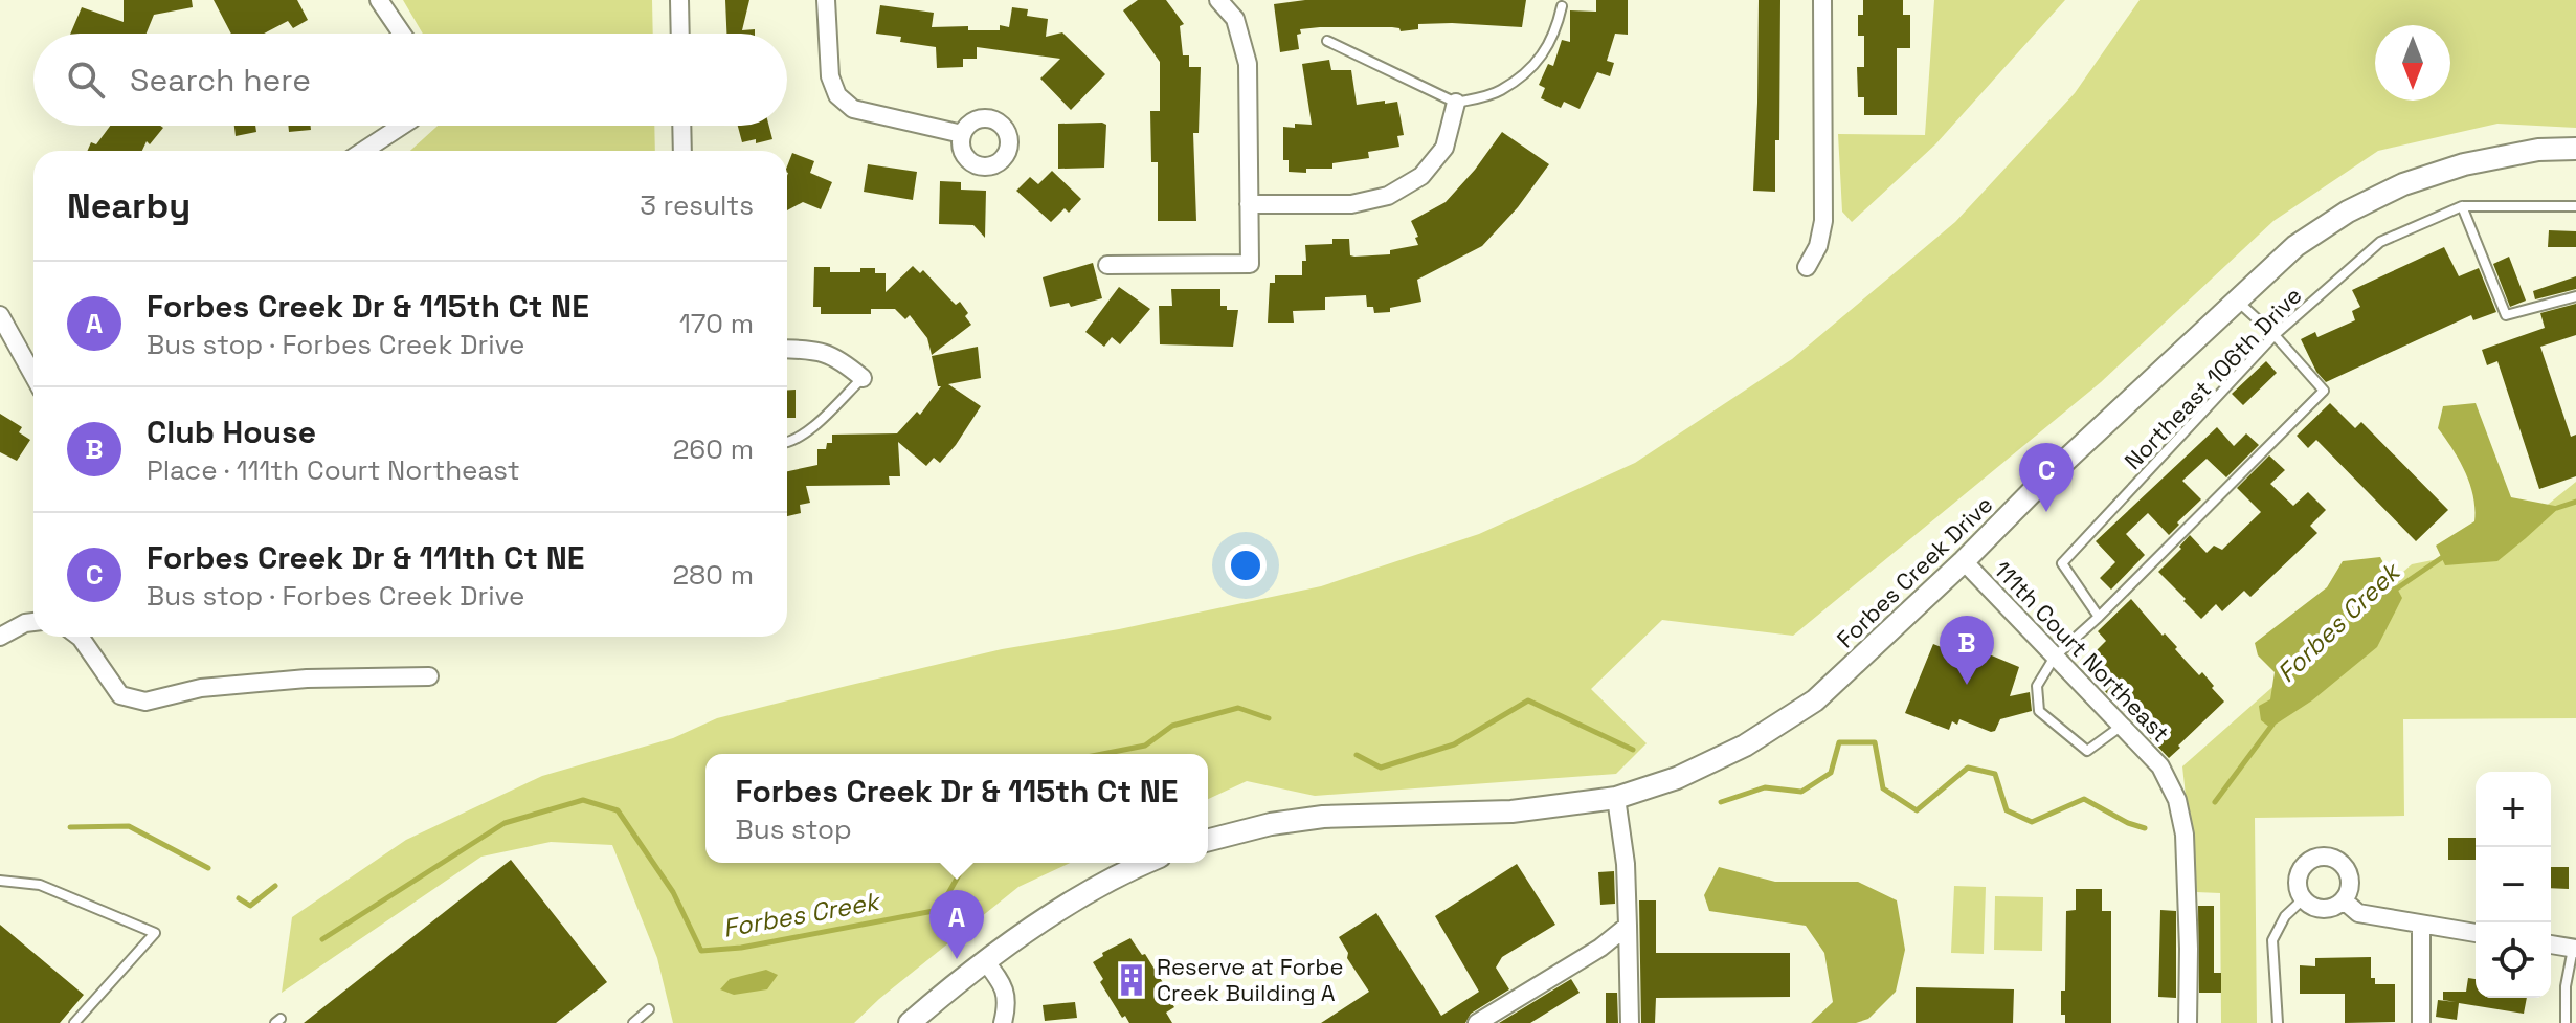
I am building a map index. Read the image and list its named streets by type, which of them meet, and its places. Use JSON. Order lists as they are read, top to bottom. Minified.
{"streets":{"street":["Forbes Creek Drive","111th Court Northeast"],"lane":["Northeast 106th Drive"]},"crossings":[["Forbes Creek Drive","111th Court Northeast"]],"water":["Forbes Creek"],"places":{"building":["Reserve at Forbe Creek Building A"]},"north":"bottom","page":{"search":"Search here","heading":["Nearby","3 results"],"list":[{"mark":"A","name":"Forbes Creek Dr & 115th Ct NE","note":"Bus stop · Forbes Creek Drive","value":"170 m"},{"mark":"B","name":"Club House","note":"Place · 111th Court Northeast","value":"260 m"},{"mark":"C","name":"Forbes Creek Dr & 111th Ct NE","note":"Bus stop · Forbes Creek Drive","value":"280 m"}],"pins":["C","B","A"],"popup":["Forbes Creek Dr & 115th Ct NE","Bus stop"],"map_buttons":["+","−"]}}
